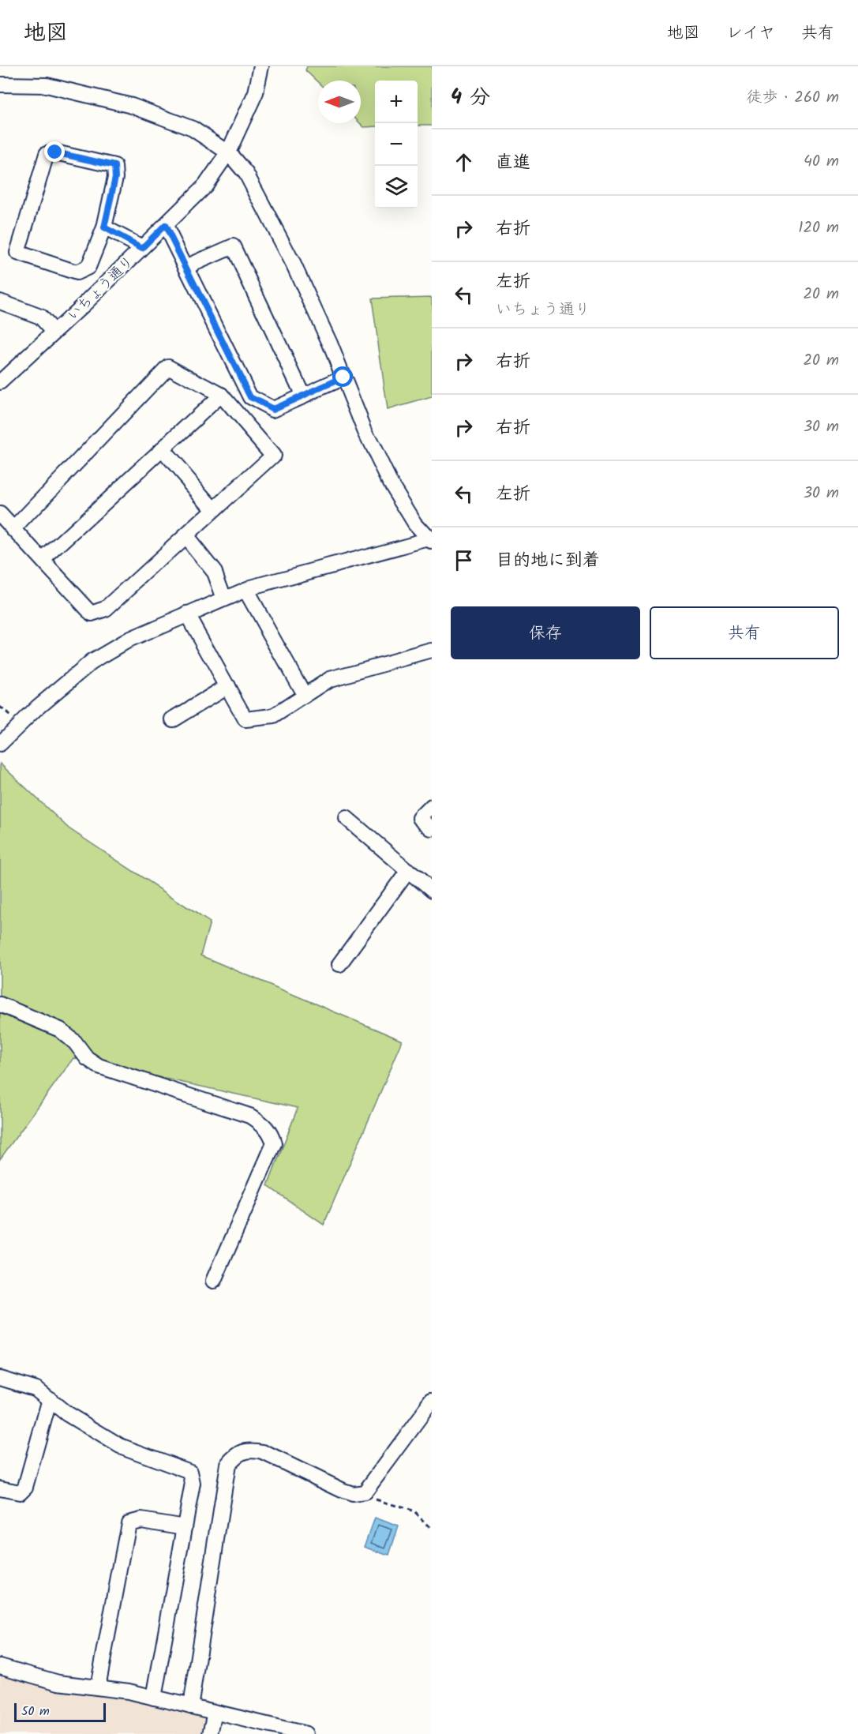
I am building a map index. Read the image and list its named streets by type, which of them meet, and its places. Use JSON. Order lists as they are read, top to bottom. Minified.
{"streets":{"street":["いちょう通り"]},"scale_bar":"50 m","north":"left","page":{"header":"地図","nav":["地図","レイヤ","共有"],"heading":["4 分","徒歩 · 260 m"],"map_buttons":["+","−"],"list":[["直進","40 m"],["右折","120 m"],["左折","いちょう通り","20 m"],["右折","20 m"],["右折","30 m"],["左折","30 m"],"目的地に到着"],"buttons":["保存","共有"],"scale":"50 m"}}
